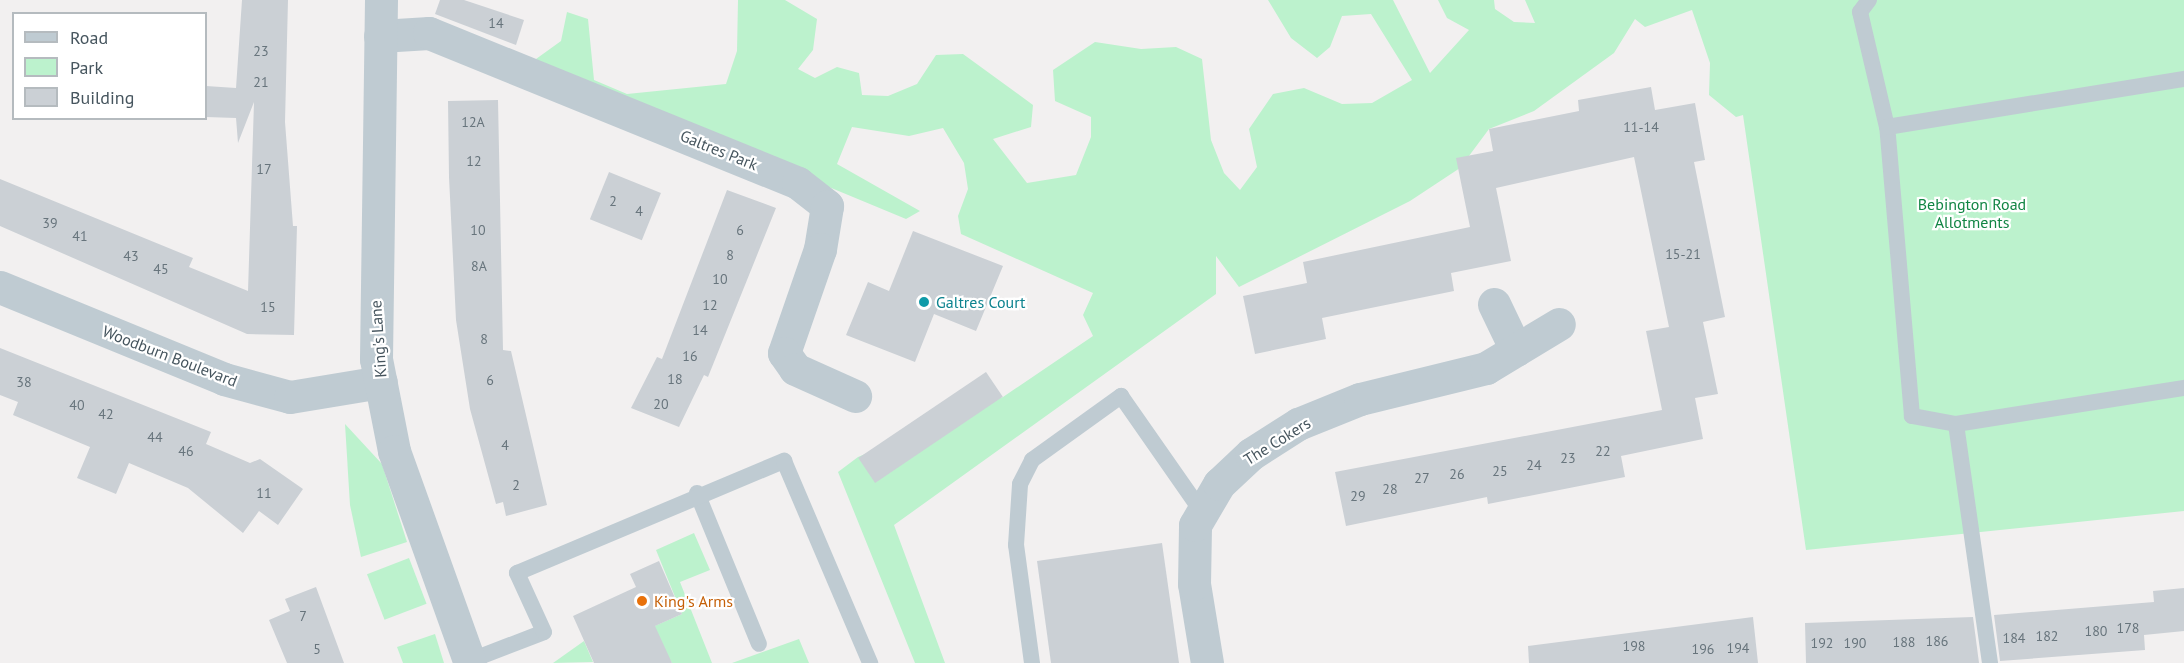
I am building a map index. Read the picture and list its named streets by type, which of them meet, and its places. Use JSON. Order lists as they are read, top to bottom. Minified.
{"streets":{"street":["Galtres Park","King's Lane","Woodburn Boulevard","The Cokers"]},"crossings":[["Galtres Park","King's Lane"],["King's Lane","Woodburn Boulevard"]],"parks":["Bebington Road Allotments"],"places":["Galtres Court","King's Arms"],"house_numbers":["14","23","21","12A","11-14","12","17","2","4","39","10","6","41","15-21","8","43","8A","45","10","12","15","14","8","16","18","6","38","20","40","42","44","4","46","22","23","24","25","26","27","2","28","11","29","7","178","180","182","184","186","188","192","190","198","194","5","196"],"legend":["Road","Park","Building"]}
